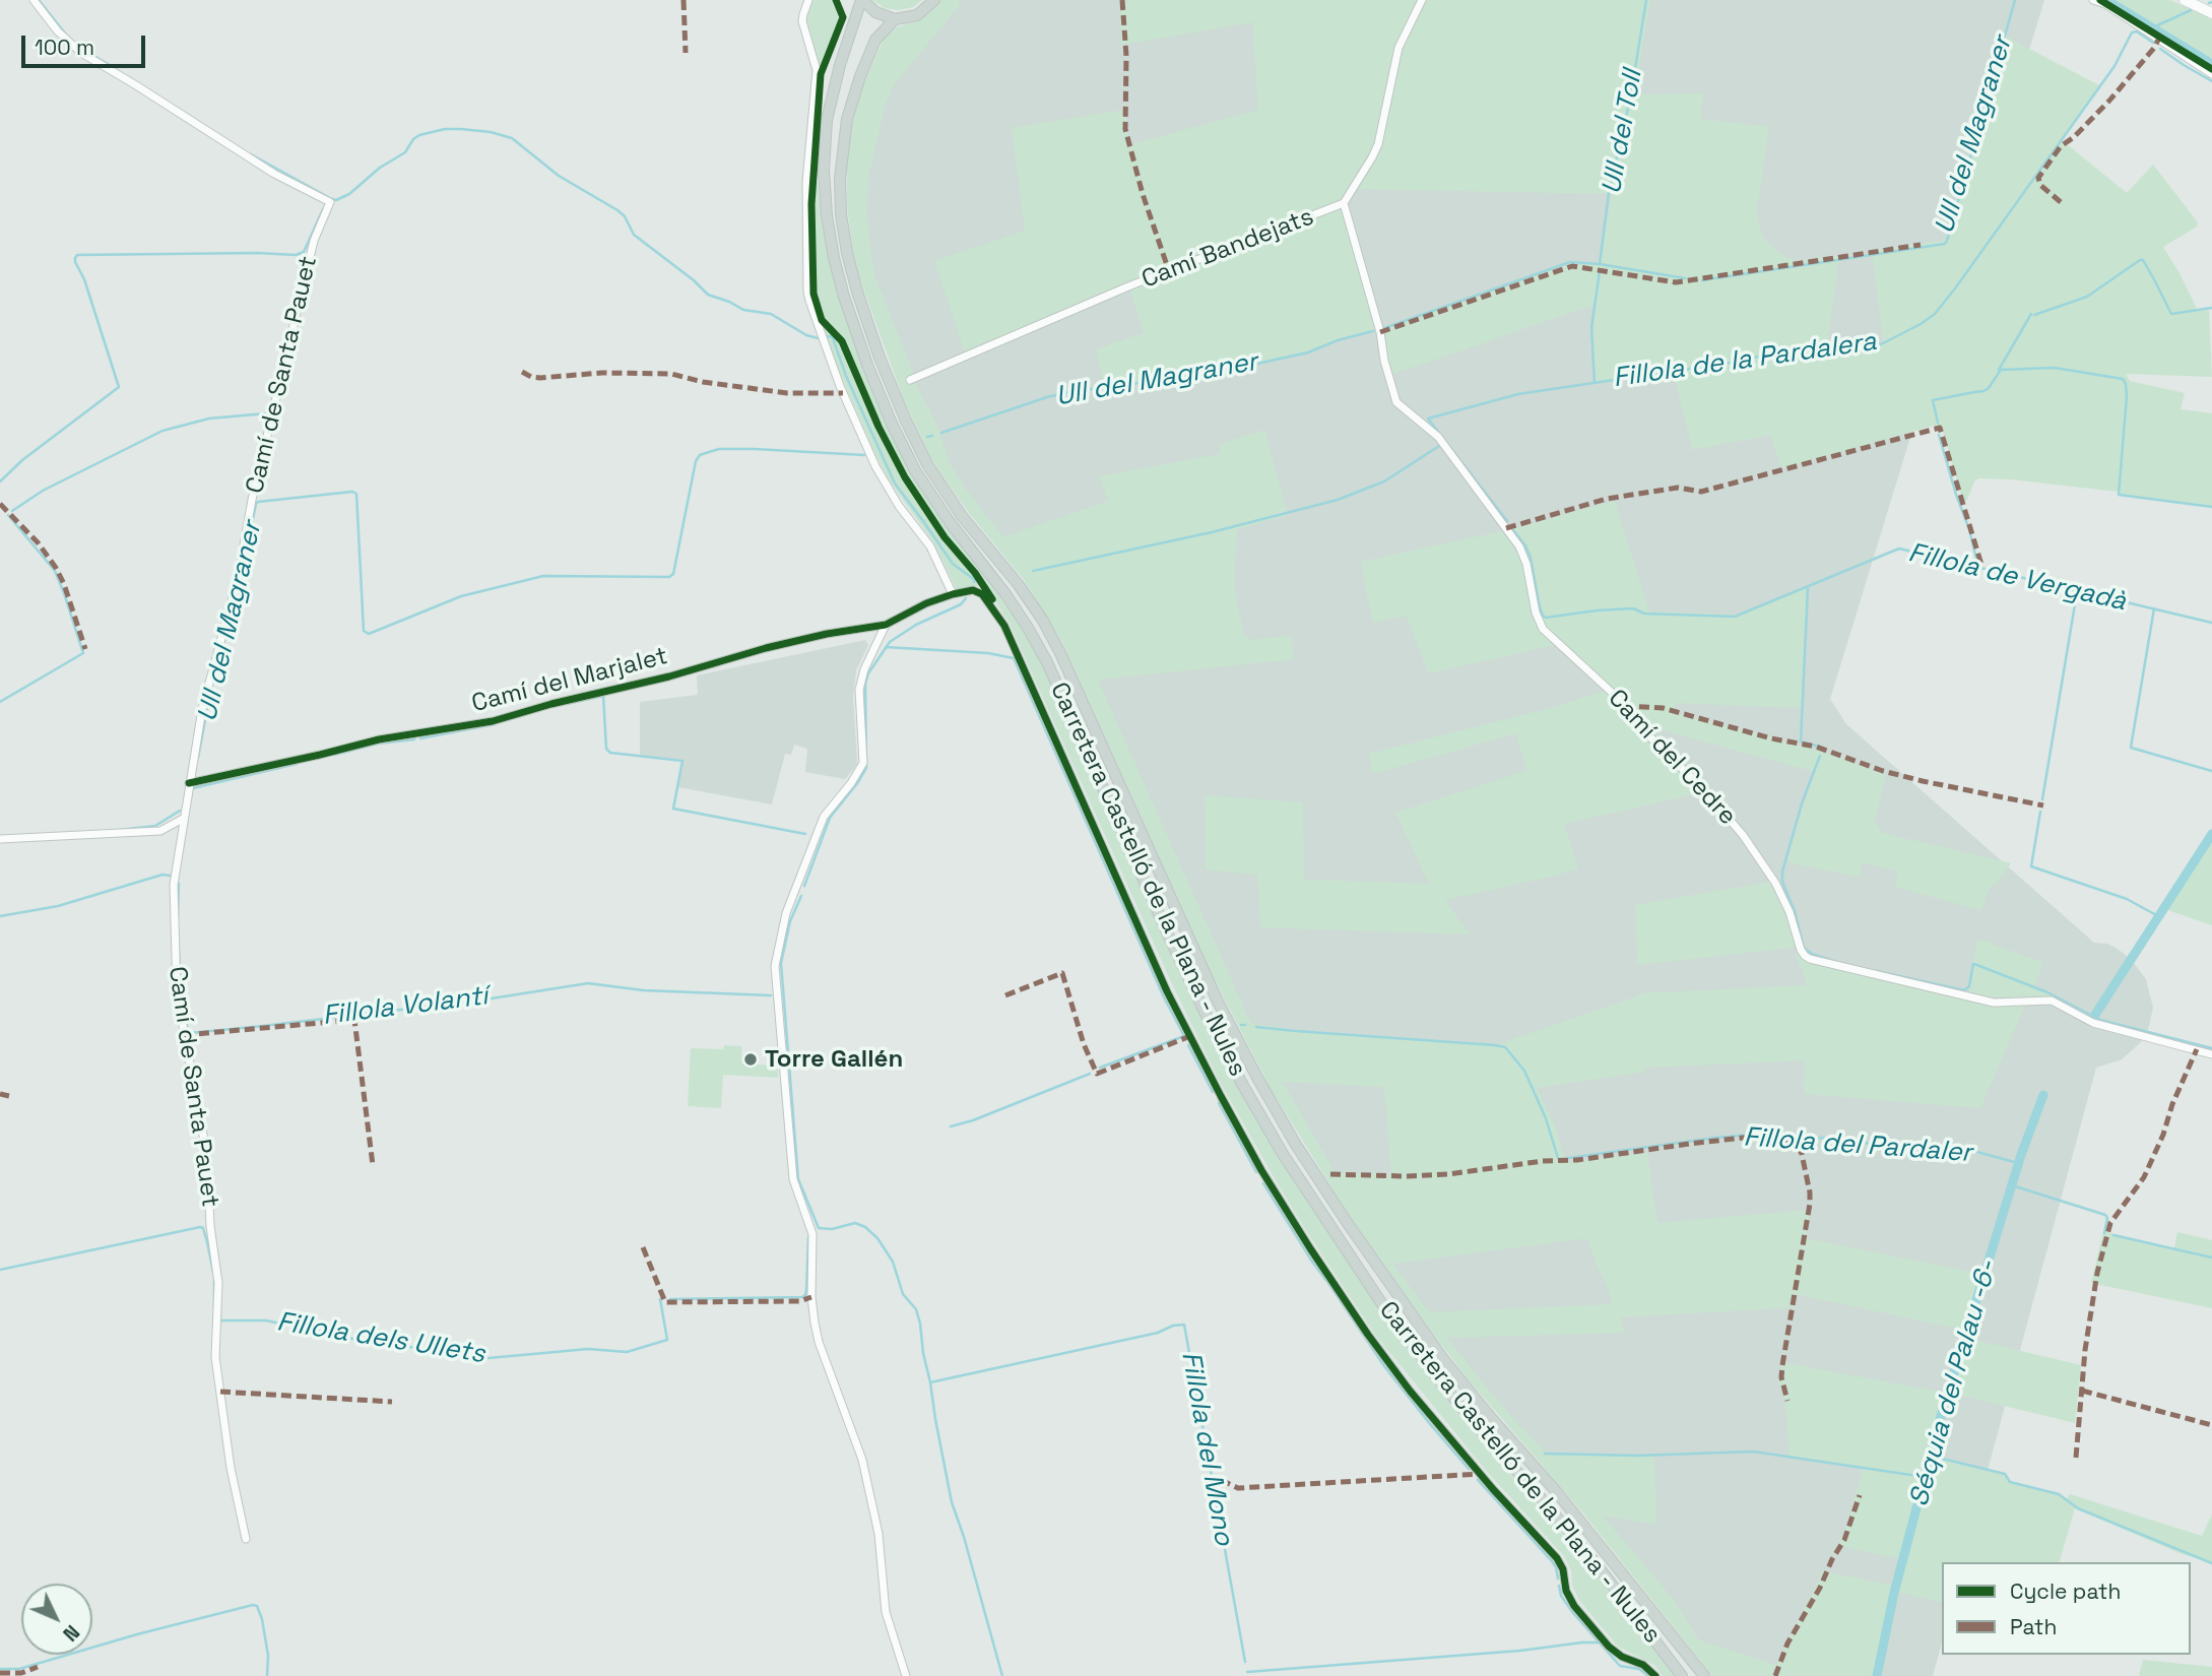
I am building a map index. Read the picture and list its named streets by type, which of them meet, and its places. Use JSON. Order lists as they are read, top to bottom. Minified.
{"streets":{"main road":["Carretera Castelló de la Plana - Nules"],"street":["Camí Bandejats","Camí de Santa Pauet","Camí del Marjalet","Camí del Cedre"]},"crossings":[["Camí Bandejats","Camí del Cedre"],["Camí de Santa Pauet","Camí del Marjalet"]],"water":["Ull del Toll","Ull del Magraner","Fillola de la Pardalera","Fillola de Vergadà","Fillola Volantí","Fillola del Pardaler","Fillola dels Ullets","Séquia del Palau -6-","Fillola del Mono"],"places":["Torre Gallén"],"legend":["Cycle path","Path"],"scale_bar":"100 m","north":"bottom right"}
